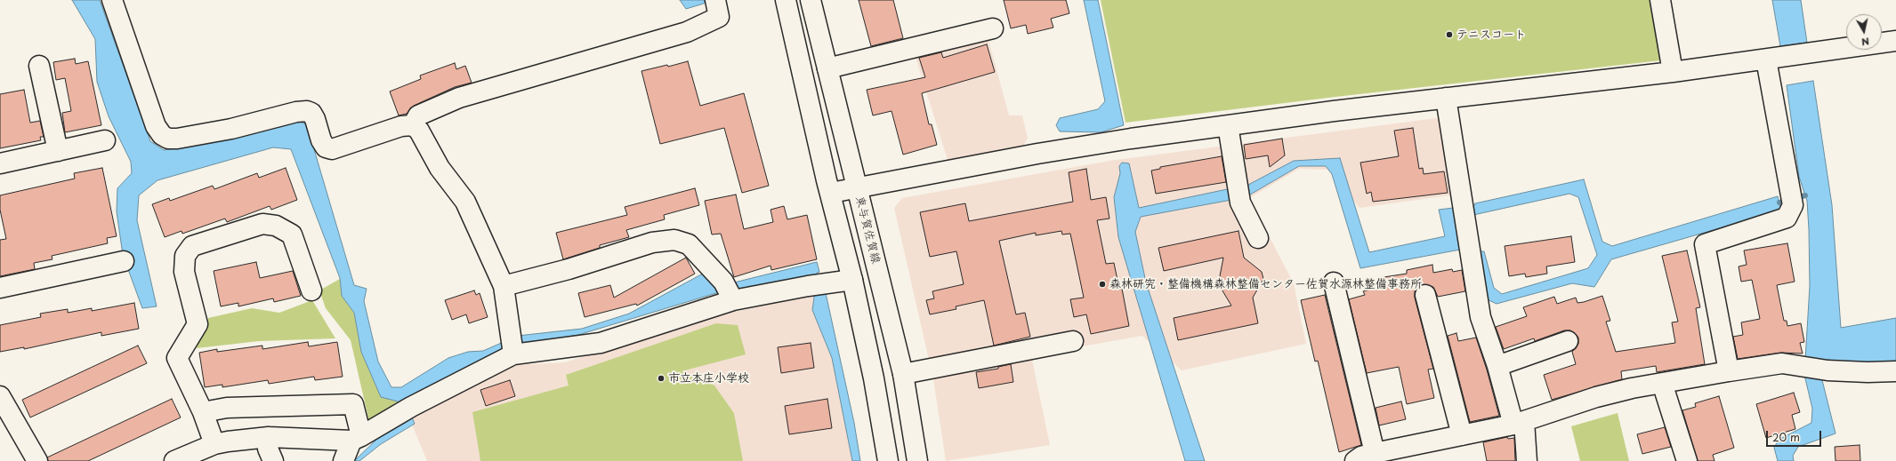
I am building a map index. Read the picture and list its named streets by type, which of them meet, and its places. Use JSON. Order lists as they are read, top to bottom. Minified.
{"streets":{"street":["東与賀佐賀線"]},"places":["テニスコート","森林研究・整備機構森林整備センター佐賀水源林整備事務所","市立本庄小学校"],"scale_bar":"20 m","north":"bottom"}
